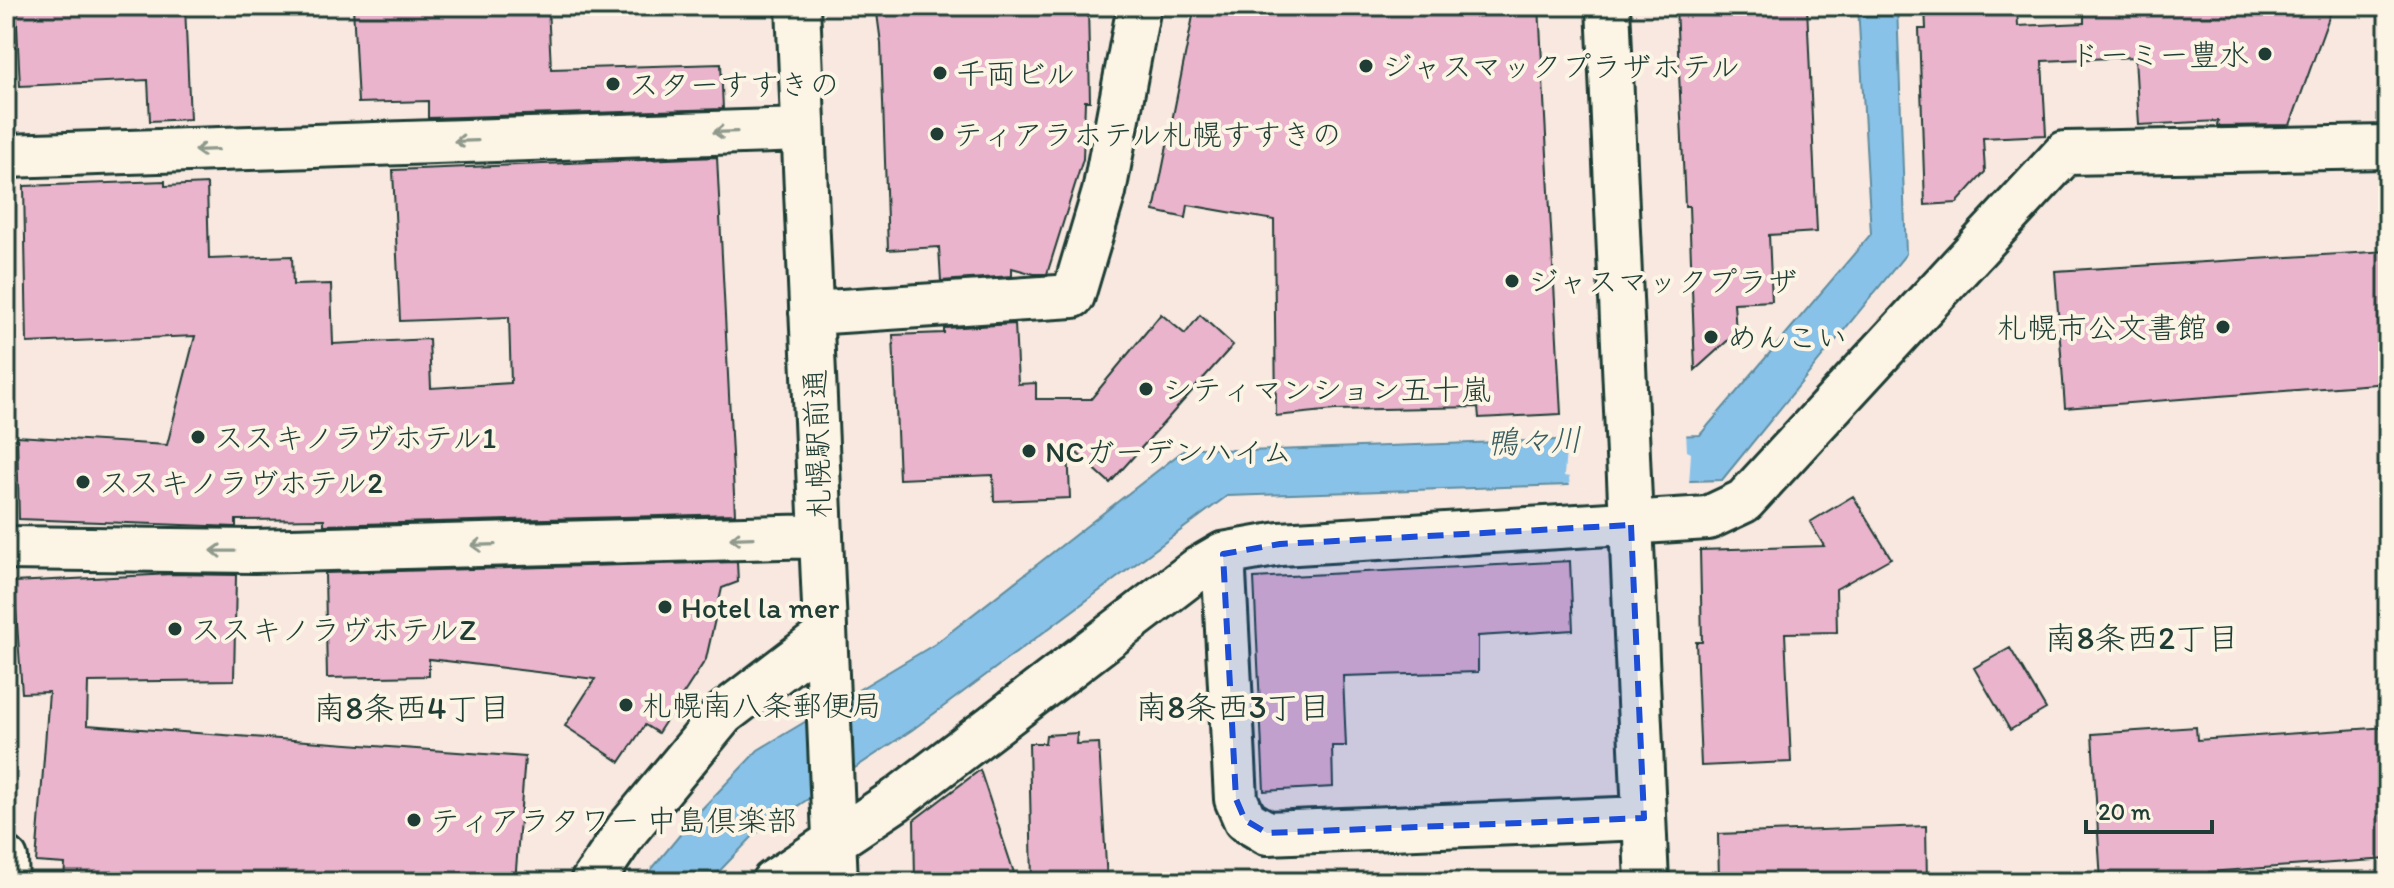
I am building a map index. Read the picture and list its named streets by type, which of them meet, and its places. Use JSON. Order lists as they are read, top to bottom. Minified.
{"streets":{"street":["札幌駅前通"]},"districts":["南8条西2丁目","南8条西3丁目","南8条西4丁目"],"water":["鴨々川"],"places":["ドーミー豊水","ジャスマックプラザホテル","千両ビル","スターすすきの","ティアラホテル札幌すすきの","ジャスマックプラザ","札幌市公文書館","めんこい","シティマンション五十嵐","ススキノラヴホテル1","NCガーデンハイム","ススキノラヴホテル2","Hotel la mer","ススキノラヴホテルZ","札幌南八条郵便局","ティアラタワー 中島倶楽部"],"scale_bar":"20 m"}
